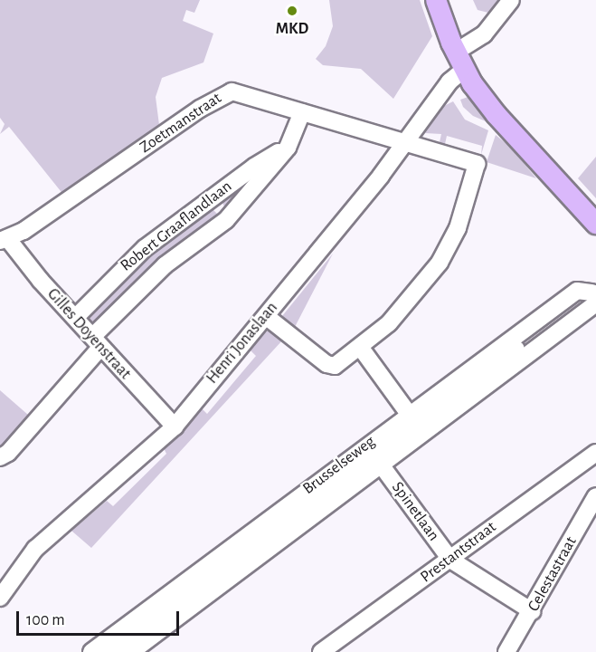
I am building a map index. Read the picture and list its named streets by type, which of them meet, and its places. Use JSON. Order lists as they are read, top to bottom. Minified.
{"streets":{"street":["Zoetmanstraat","Robert Graaflandlaan","Gilles Doyenstraat","Henri Jonaslaan","Brusselseweg","Spinetlaan","Prestantstraat","Celestastraat"]},"crossings":[["Zoetmanstraat","Robert Graaflandlaan"],["Zoetmanstraat","Gilles Doyenstraat"],["Zoetmanstraat","Henri Jonaslaan"],["Robert Graaflandlaan","Gilles Doyenstraat"],["Gilles Doyenstraat","Henri Jonaslaan"],["Brusselseweg","Spinetlaan"],["Spinetlaan","Prestantstraat"],["Spinetlaan","Celestastraat"]],"places":["MKD"],"scale_bar":"100 m"}
